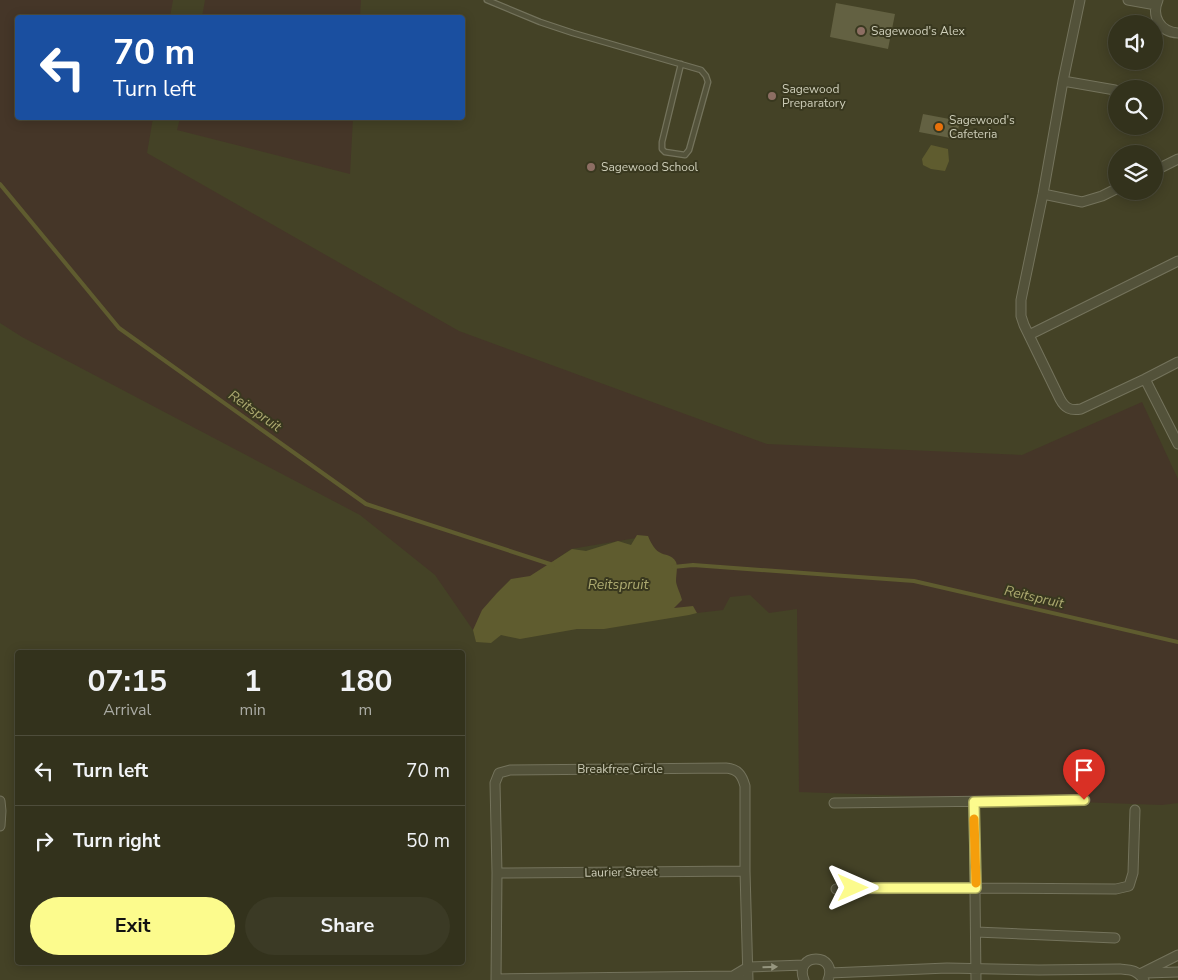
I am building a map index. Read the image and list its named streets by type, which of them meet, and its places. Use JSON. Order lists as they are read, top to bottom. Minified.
{"streets":{"street":["Breakfree Circle","Laurier Street"]},"crossings":[["Breakfree Circle","Laurier Street"]],"water":["Reitspruit"],"places":["Sagewood's Alex","Sagewood Preparatory","Sagewood's Cafeteria","Sagewood School"],"page":{"turn":["70 m","Turn left"],"eta":["07:15","Arrival","1","min","180","m"],"list":[{"name":"Turn left","value":"70 m"},{"name":"Turn right","value":"50 m"}],"buttons":["Exit","Share"]}}
